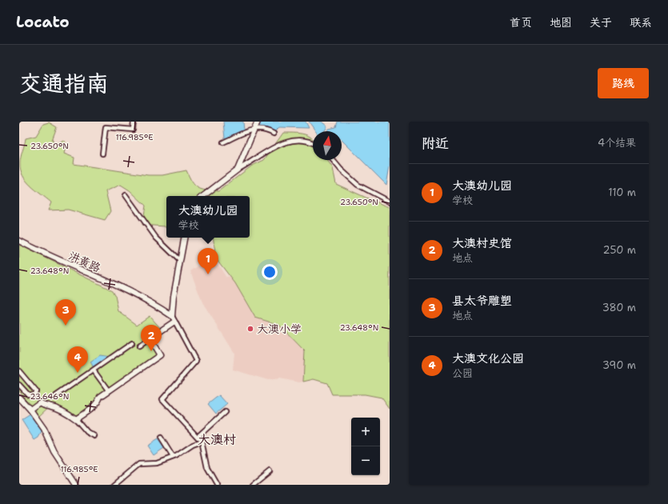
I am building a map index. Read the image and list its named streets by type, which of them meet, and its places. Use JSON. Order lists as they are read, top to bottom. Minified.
{"streets":{"main road":["汫黄路"]},"districts":["大澳村"],"places":["大澳小学"],"north":"top","page":{"header":"Locato","nav":["首页","地图","关于","联系"],"title":"交通指南","buttons":"路线","heading":["附近","4个结果"],"list":[{"mark":"1","name":"大澳幼儿园","note":"学校","value":"110 m"},{"mark":"2","name":"大澳村史馆","note":"地点","value":"250 m"},{"mark":"3","name":"县太爷雕塑","note":"地点","value":"380 m"},{"mark":"4","name":"大澳文化公园","note":"公园","value":"390 m"}],"popup":["大澳幼儿园","学校"],"pins":["1","3","2","4"],"map_buttons":["+","−"]},"coordinates":["116.985°E","23.650°N","23.648°N","23.646°N"]}
